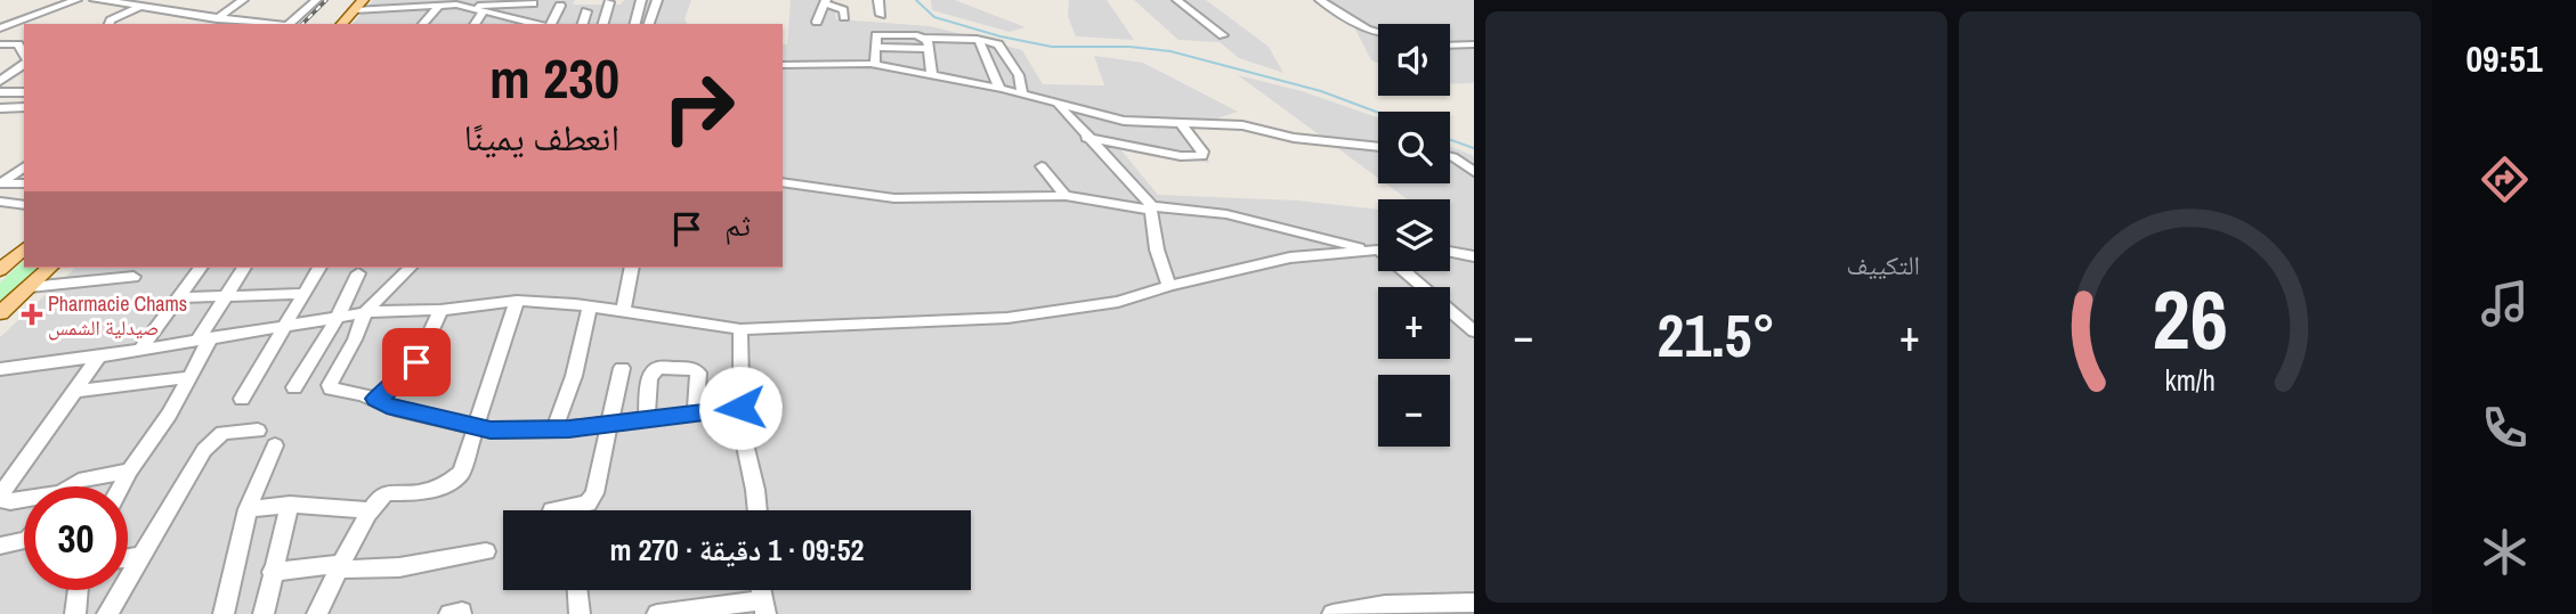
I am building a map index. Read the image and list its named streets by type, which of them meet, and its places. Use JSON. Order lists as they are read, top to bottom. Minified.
{"places":{"health":["Pharmacie Chams صيدلية الشمس"]},"page":{"tabs":"09:51","tile":"التكييف","map_buttons":["+","−"],"turn":["230 m","انعطف يمينًا"],"then":"ثم","heat":["−","21.5°","+"],"limit":"30","trip":"09:52 · 1 دقيقة · 270 m","gauge":["26","km/h"]}}
